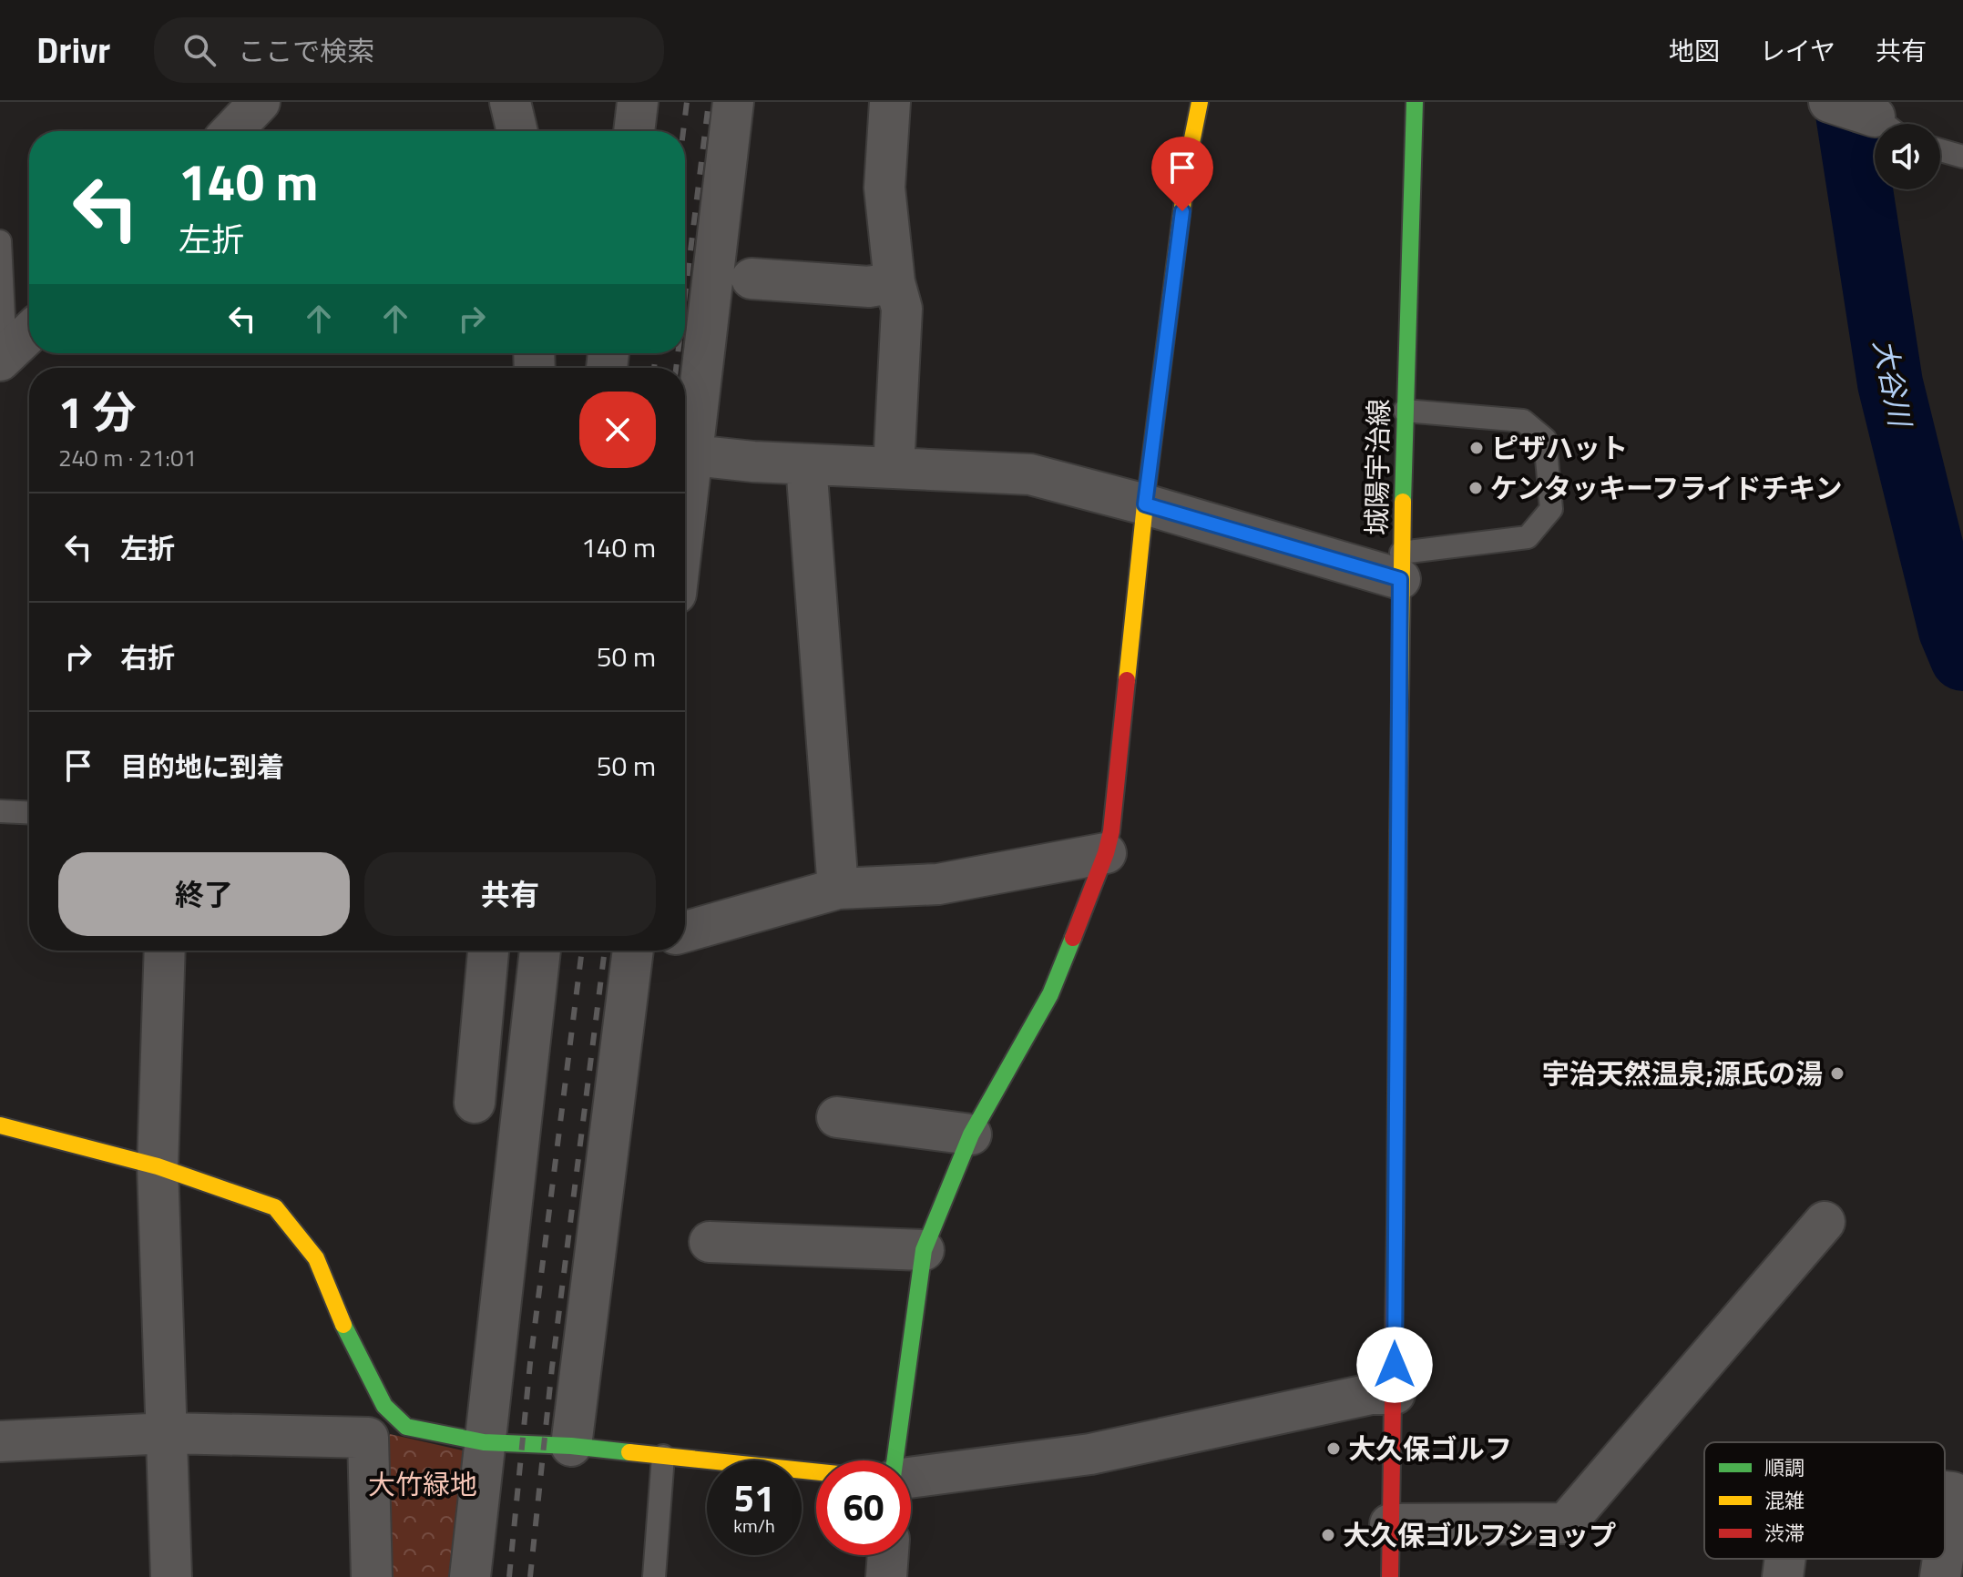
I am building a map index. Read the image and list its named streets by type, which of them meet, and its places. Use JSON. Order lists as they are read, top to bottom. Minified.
{"streets":{"street":["城陽宇治線"]},"water":["大谷川"],"parks":["大竹緑地"],"places":["ピザハット","ケンタッキーフライドチキン","宇治天然温泉;源氏の湯","大久保ゴルフ","大久保ゴルフショップ"],"legend":["順調","混雑","渋滞"],"page":{"header":"Drivr","search":"ここで検索","nav":["地図","レイヤ","共有"],"turn":["140 m","左折"],"heading":["1 分","240 m · 21:01"],"list":[{"name":"左折","value":"140 m"},{"name":"右折","value":"50 m"},{"name":"目的地に到着","value":"50 m"}],"buttons":["終了","共有"],"speed":"51 km/h","limit":"60"}}
